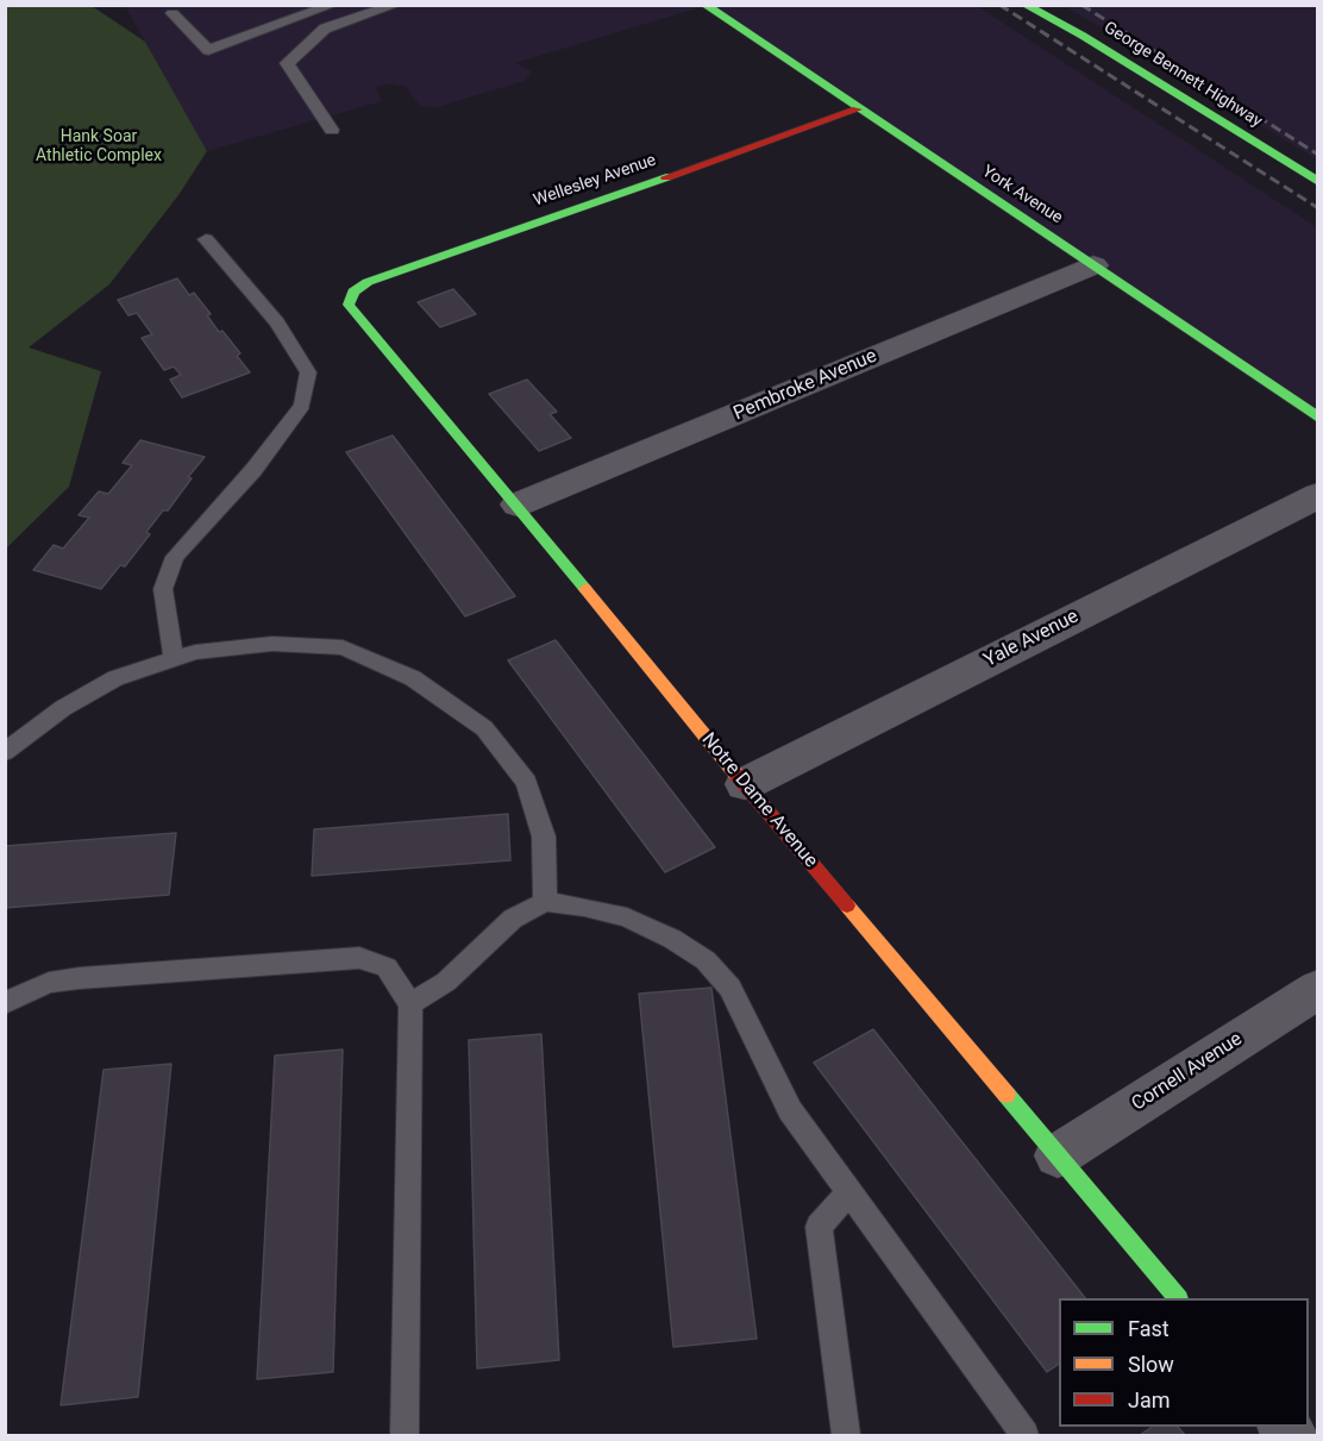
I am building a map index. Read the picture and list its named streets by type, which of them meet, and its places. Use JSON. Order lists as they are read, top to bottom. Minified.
{"streets":{"street":["George Bennett Highway","Wellesley Avenue","York Avenue","Pembroke Avenue","Yale Avenue","Notre Dame Avenue","Cornell Avenue"]},"crossings":[["Wellesley Avenue","York Avenue"],["Wellesley Avenue","Notre Dame Avenue"],["York Avenue","Pembroke Avenue"],["Pembroke Avenue","Notre Dame Avenue"],["Yale Avenue","Notre Dame Avenue"],["Notre Dame Avenue","Cornell Avenue"]],"parks":["Hank Soar Athletic Complex"],"legend":["Fast","Slow","Jam"]}
